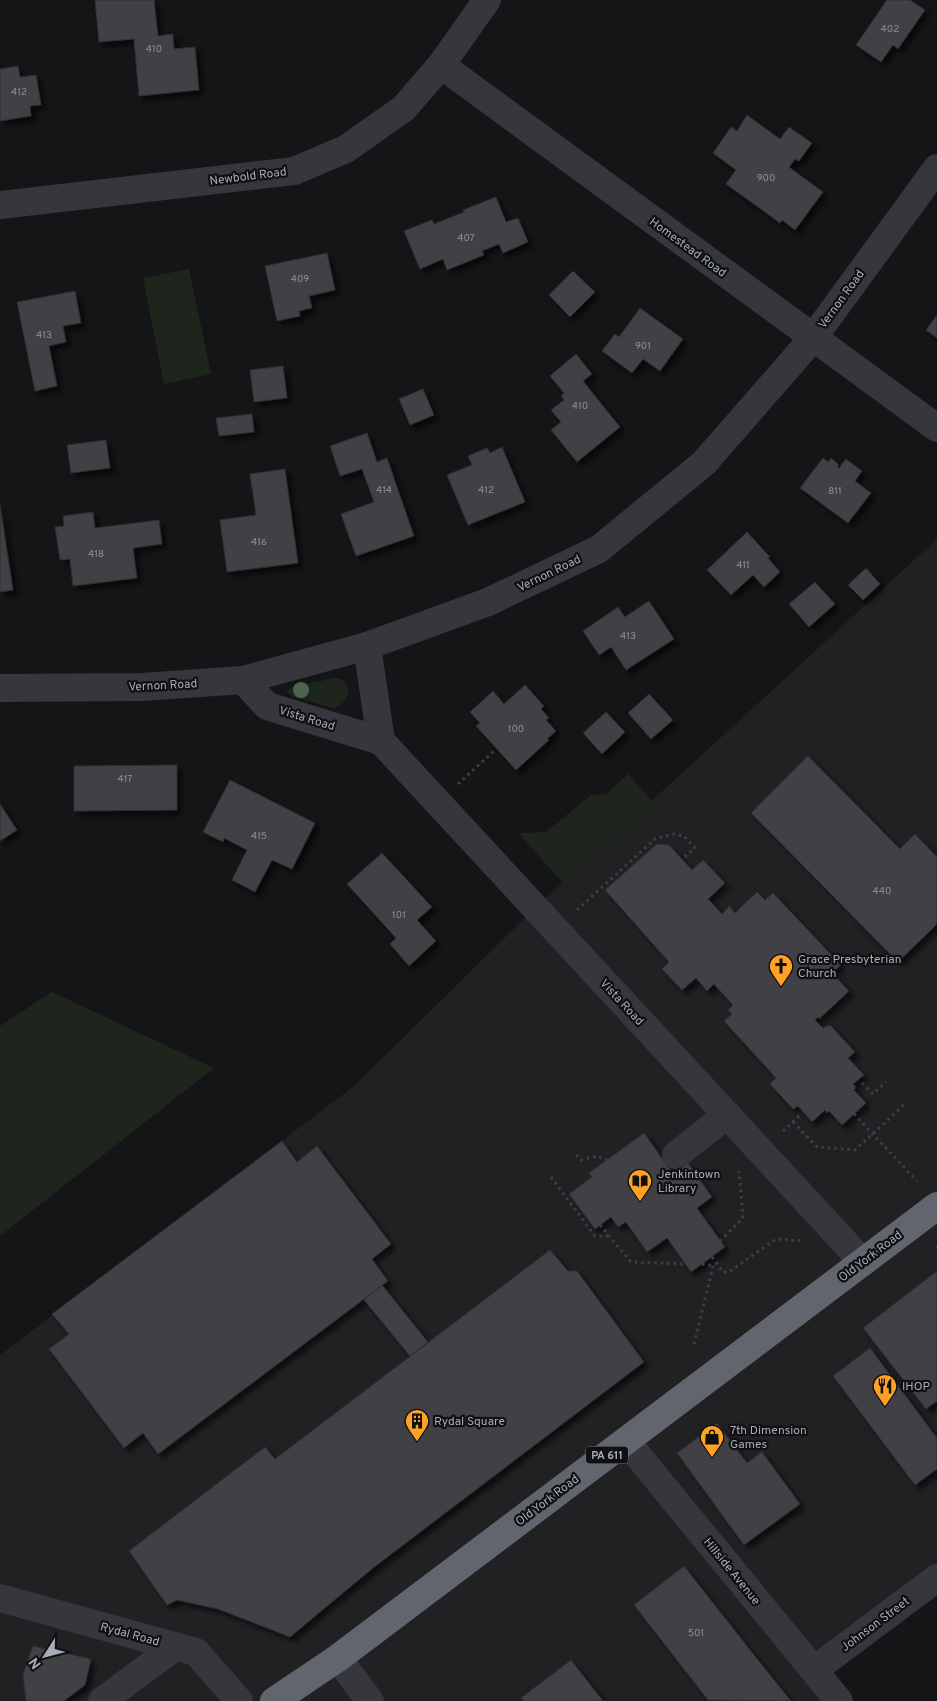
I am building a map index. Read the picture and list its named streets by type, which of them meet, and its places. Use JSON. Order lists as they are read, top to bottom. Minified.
{"streets":{"highway":["Old York Road","PA 611"],"street":["Newbold Road","Homestead Road","Vernon Road","Vista Road","Hillside Avenue","Johnson Street","Rydal Road"]},"crossings":[["Newbold Road","Homestead Road"],["Homestead Road","Vernon Road"],["Vernon Road","Vista Road"],["Vista Road","Old York Road"],["Old York Road","Hillside Avenue"],["Hillside Avenue","Johnson Street"]],"places":{"church":["Grace Presbyterian Church"],"library":["Jenkintown Library"],"restaurant":["IHOP"],"building":["Rydal Square"],"shop":["7th Dimension Games"]},"house_numbers":["402","410","412","900","407","409","413","901","410","414","412","811","416","418","411","413","100","417","415","440","101","501"],"north":"bottom left"}
